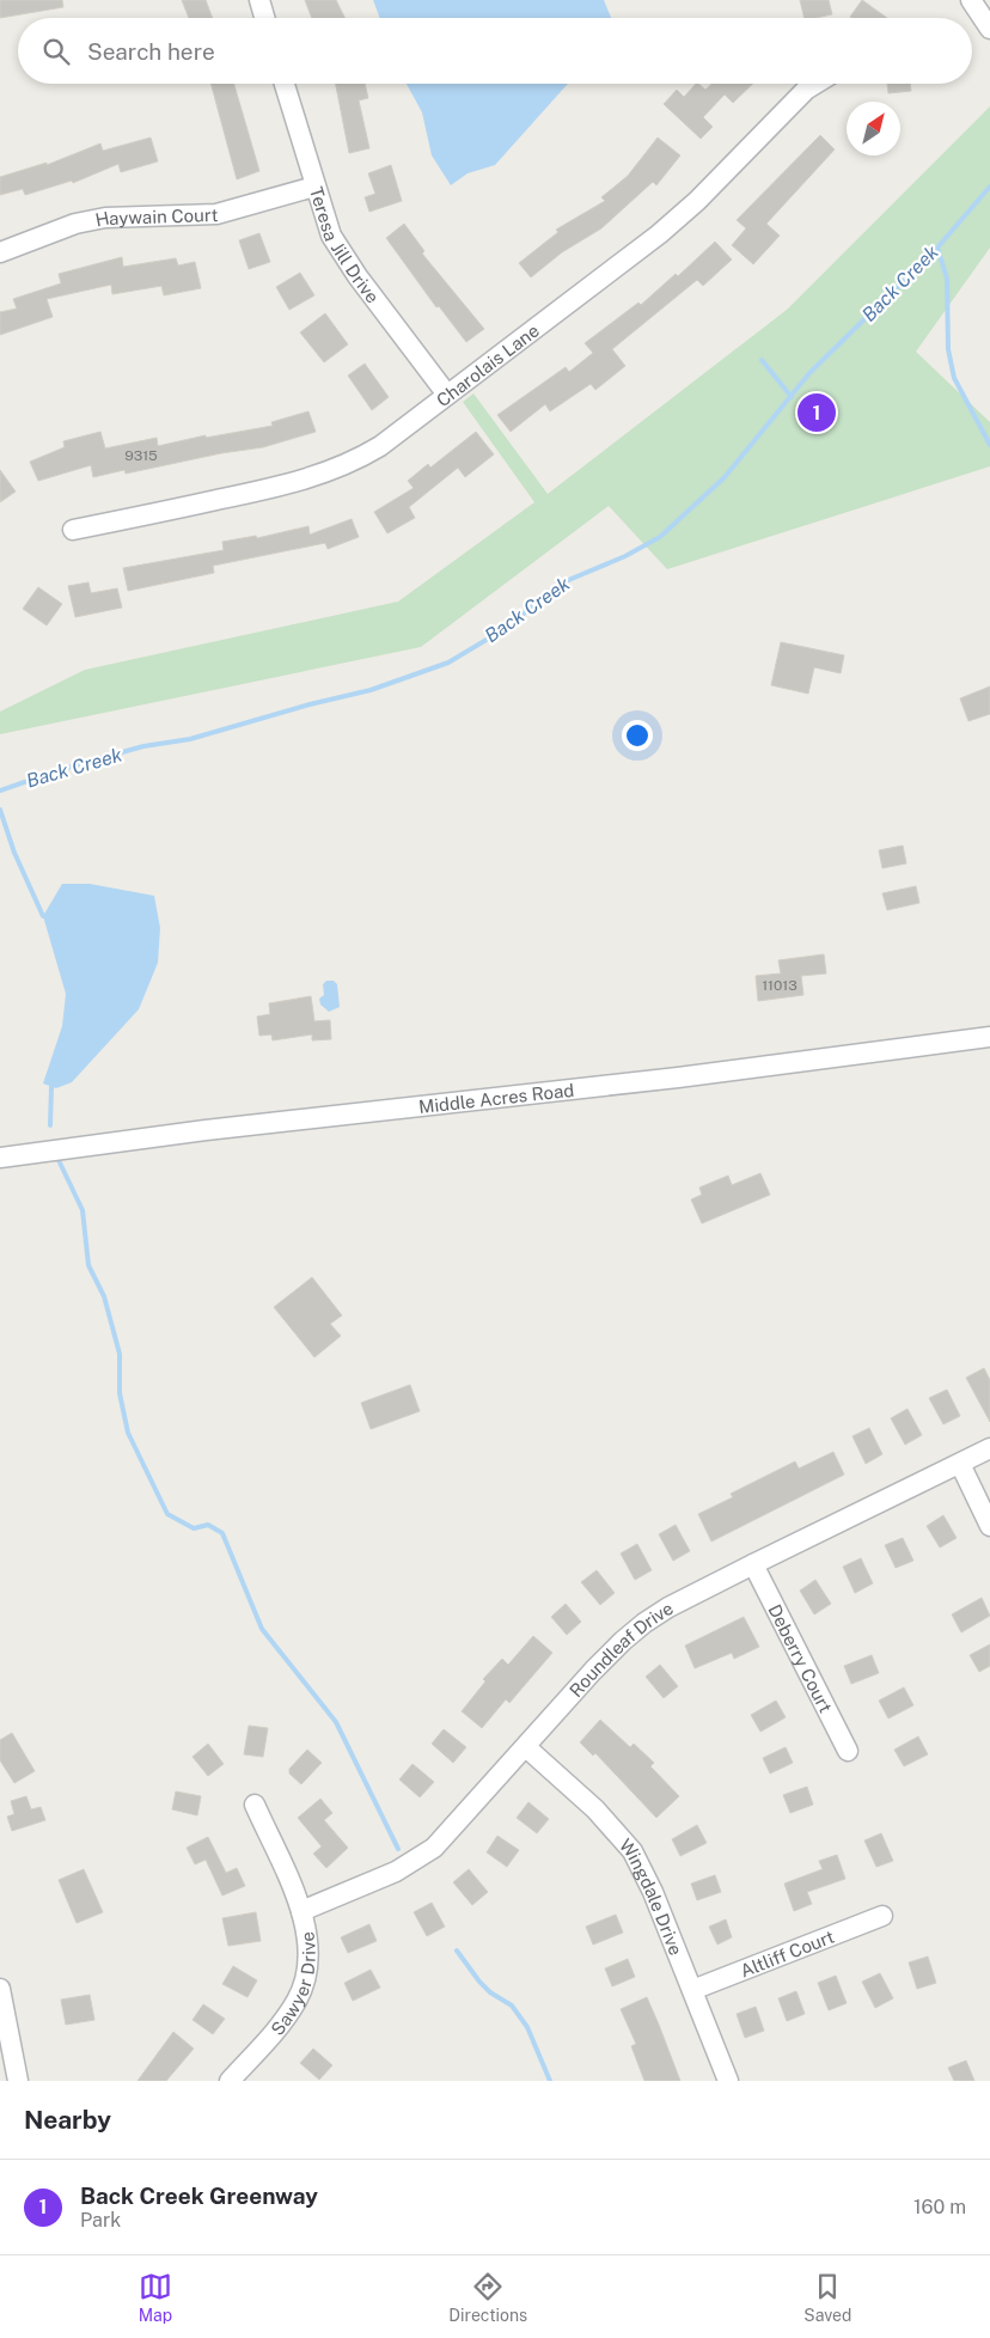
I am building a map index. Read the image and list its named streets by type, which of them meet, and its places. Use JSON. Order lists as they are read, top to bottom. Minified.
{"streets":{"street":["Haywain Court","Teresa Jill Drive","Charolais Lane","Middle Acres Road","Roundleaf Drive","Deberry Court","Wingdale Drive","Altliff Court","Sawyer Drive"]},"crossings":[["Haywain Court","Teresa Jill Drive"],["Teresa Jill Drive","Charolais Lane"],["Roundleaf Drive","Deberry Court"],["Roundleaf Drive","Wingdale Drive"],["Roundleaf Drive","Sawyer Drive"],["Wingdale Drive","Altliff Court"]],"water":["Back Creek"],"house_numbers":["9315","11013"],"north":"top right","page":{"search":"Search here","pins":"1","heading":"Nearby","list":[{"mark":"1","name":"Back Creek Greenway","note":"Park","value":"160 m"}],"nav":["Map","Directions","Saved"]}}
